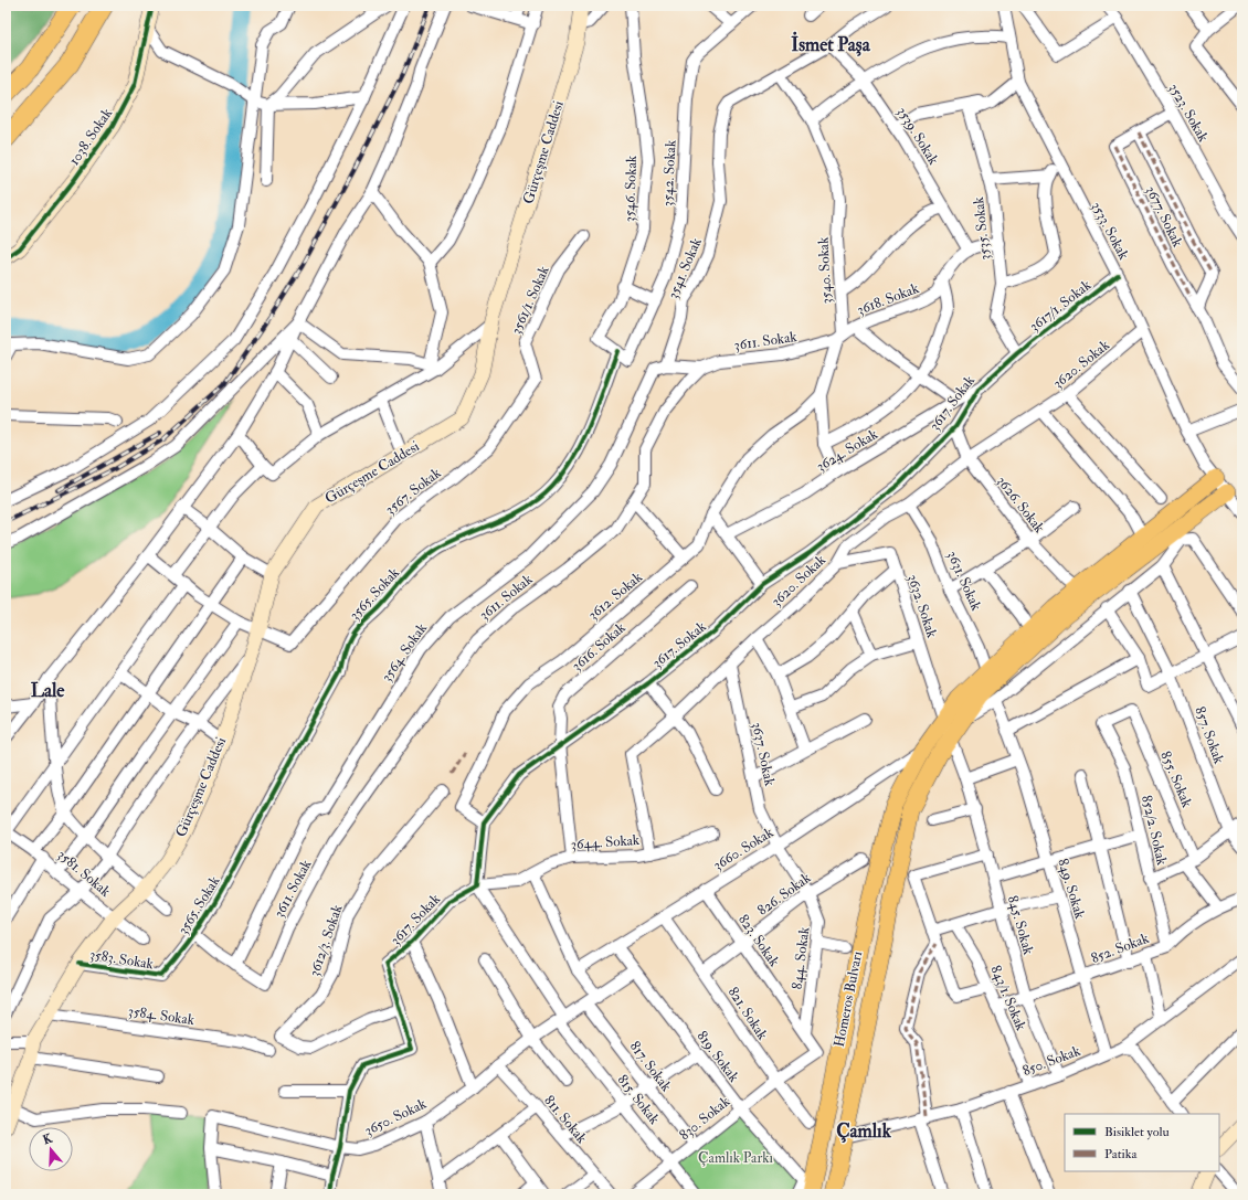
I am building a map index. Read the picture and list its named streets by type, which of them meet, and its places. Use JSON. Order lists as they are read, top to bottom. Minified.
{"streets":{"main road":["1038. Sokak","Gürçeşme Caddesi","Homeros Bulvarı"],"street":["3523. Sokak","3539. Sokak","3542. Sokak","3546. Sokak","3677. Sokak","3535. Sokak","3533. Sokak","3541. Sokak","3540. Sokak","3618. Sokak","3561/1. Sokak","3617/1. Sokak","3611. Sokak","3620. Sokak","3617. Sokak","3624. Sokak","3567. Sokak","3626. Sokak","3631. Sokak","3565. Sokak","3612. Sokak","3632. Sokak","3616. Sokak","3564. Sokak","857. Sokak","3637. Sokak","855. Sokak","852/2. Sokak","3644. Sokak","3660. Sokak","3581. Sokak","849. Sokak","826. Sokak","845. Sokak","3612/3. Sokak","823. Sokak","852. Sokak","844. Sokak","3583. Sokak","843/1. Sokak","821. Sokak","3584. Sokak","819. Sokak","850. Sokak","817. Sokak","815. Sokak","3650. Sokak","830. Sokak","811. Sokak"]},"crossings":[["3539. Sokak","3618. Sokak"],["Gürçeşme Caddesi","3567. Sokak"],["Gürçeşme Caddesi","3581. Sokak"],["Gürçeşme Caddesi","3583. Sokak"],["Gürçeşme Caddesi","3584. Sokak"],["3542. Sokak","3546. Sokak"],["3542. Sokak","3565. Sokak"],["3546. Sokak","3565. Sokak"],["3535. Sokak","3618. Sokak"],["3535. Sokak","3617/1. Sokak"],["3535. Sokak","3617. Sokak"],["3533. Sokak","3617/1. Sokak"],["3533. Sokak","3620. Sokak"],["3533. Sokak","Homeros Bulvarı"],["3541. Sokak","3540. Sokak"],["3541. Sokak","3564. Sokak"],["3540. Sokak","3618. Sokak"],["3540. Sokak","3611. Sokak"],["3540. Sokak","3624. Sokak"],["3540. Sokak","3612. Sokak"],["3618. Sokak","3611. Sokak"],["3561/1. Sokak","3567. Sokak"],["3617/1. Sokak","3617. Sokak"],["3611. Sokak","3564. Sokak"],["3620. Sokak","3626. Sokak"],["3620. Sokak","3631. Sokak"],["3620. Sokak","3632. Sokak"],["3620. Sokak","3637. Sokak"],["3620. Sokak","3644. Sokak"],["3617. Sokak","3624. Sokak"],["3617. Sokak","3626. Sokak"],["3617. Sokak","3612. Sokak"],["3617. Sokak","3616. Sokak"],["3617. Sokak","3644. Sokak"],["3617. Sokak","3612/3. Sokak"],["3617. Sokak","815. Sokak"],["3626. Sokak","Homeros Bulvarı"],["3631. Sokak","Homeros Bulvarı"],["3565. Sokak","3583. Sokak"],["3632. Sokak","845. Sokak"],["3632. Sokak","Homeros Bulvarı"],["3616. Sokak","3644. Sokak"],["3637. Sokak","3660. Sokak"],["3637. Sokak","844. Sokak"],["855. Sokak","852/2. Sokak"],["855. Sokak","852. Sokak"],["852/2. Sokak","852. Sokak"],["3644. Sokak","815. Sokak"],["3660. Sokak","823. Sokak"],["3660. Sokak","844. Sokak"],["3660. Sokak","Homeros Bulvarı"],["3660. Sokak","821. Sokak"],["3660. Sokak","819. Sokak"],["849. Sokak","852. Sokak"],["849. Sokak","850. Sokak"],["826. Sokak","823. Sokak"],["826. Sokak","844. Sokak"],["826. Sokak","821. Sokak"],["845. Sokak","852. Sokak"],["845. Sokak","Homeros Bulvarı"],["845. Sokak","850. Sokak"],["823. Sokak","844. Sokak"],["823. Sokak","830. Sokak"],["852. Sokak","843/1. Sokak"],["843/1. Sokak","850. Sokak"],["Homeros Bulvarı","819. Sokak"],["Homeros Bulvarı","850. Sokak"],["821. Sokak","830. Sokak"],["819. Sokak","3650. Sokak"],["819. Sokak","830. Sokak"],["817. Sokak","3650. Sokak"],["817. Sokak","830. Sokak"],["815. Sokak","3650. Sokak"],["815. Sokak","830. Sokak"],["3650. Sokak","811. Sokak"]],"districts":["İsmet Paşa","Lale","Çamlık"],"parks":["Çamlık Parkı"],"legend":["Bisiklet yolu","Patika"],"north":"top"}
